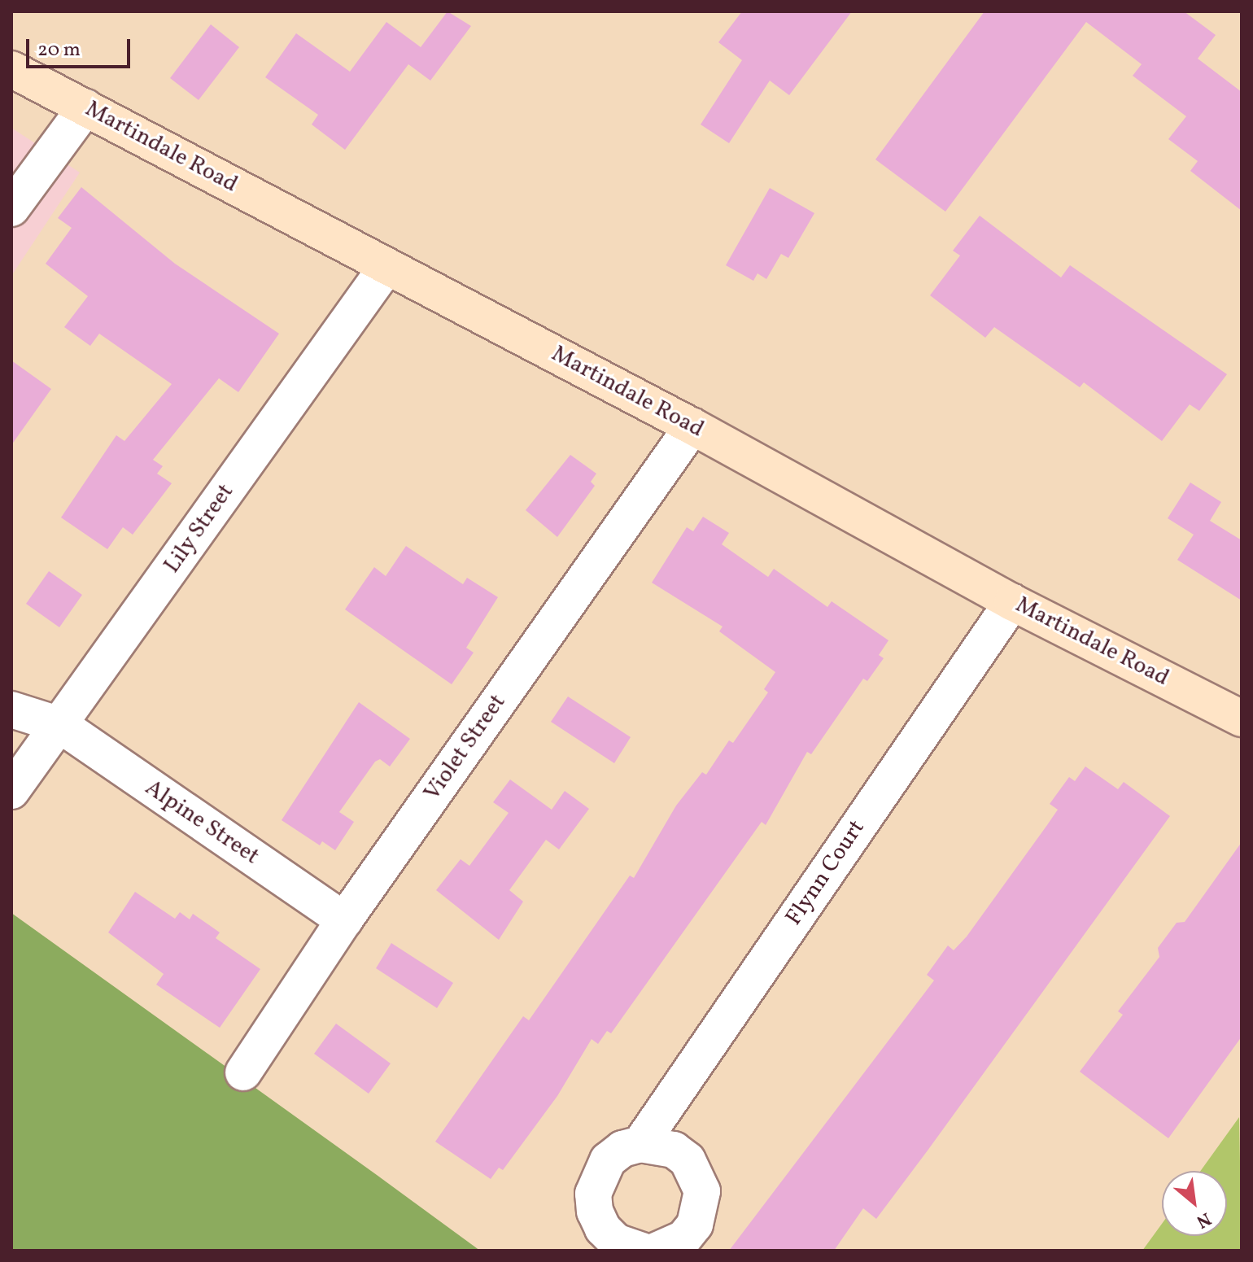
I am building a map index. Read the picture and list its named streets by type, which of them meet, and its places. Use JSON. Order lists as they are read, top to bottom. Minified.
{"streets":{"main road":["Martindale Road"],"street":["Lily Street","Violet Street","Alpine Street","Flynn Court"]},"crossings":[["Martindale Road","Lily Street"],["Martindale Road","Violet Street"],["Martindale Road","Flynn Court"],["Lily Street","Alpine Street"],["Violet Street","Alpine Street"]],"scale_bar":"20 m","north":"bottom right"}
